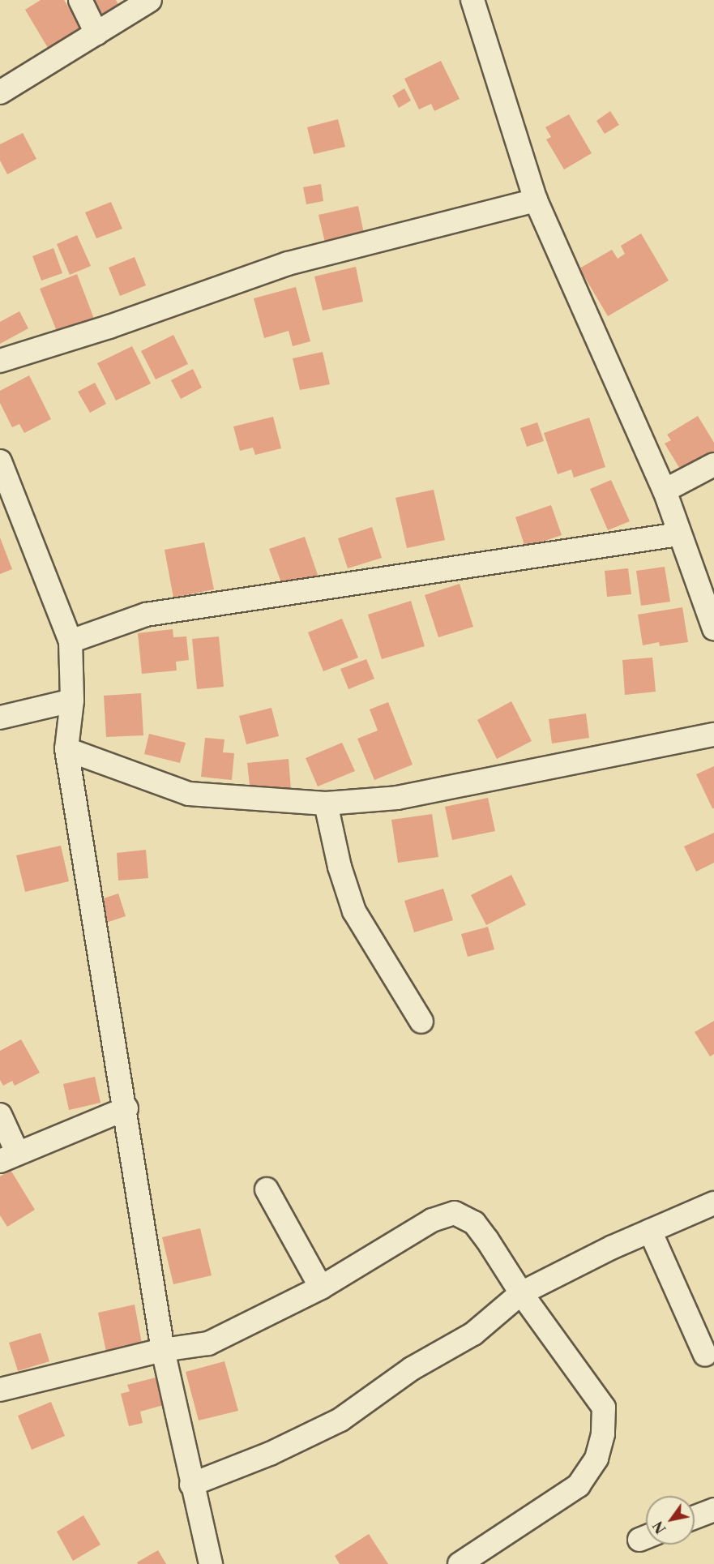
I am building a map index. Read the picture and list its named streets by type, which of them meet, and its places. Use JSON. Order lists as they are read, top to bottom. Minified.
{"north":"bottom left"}
